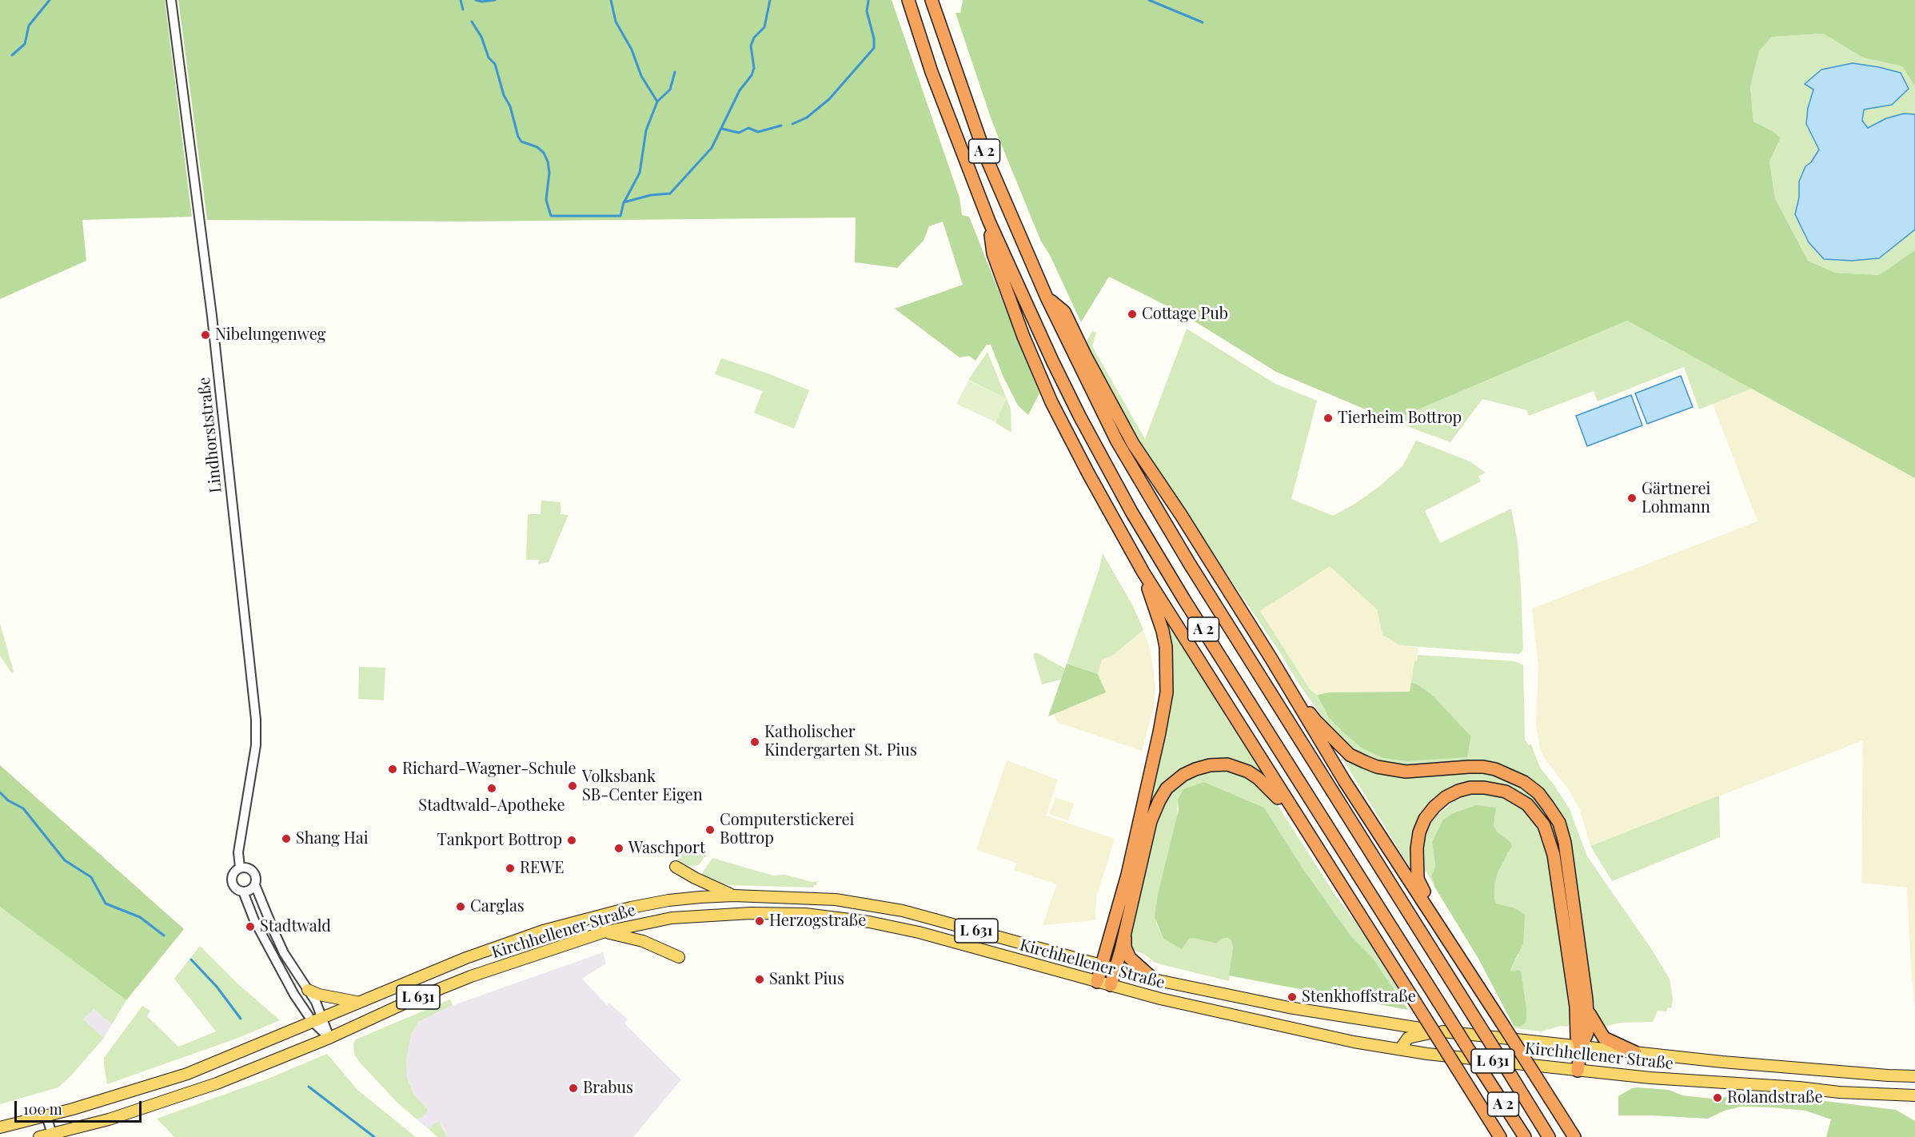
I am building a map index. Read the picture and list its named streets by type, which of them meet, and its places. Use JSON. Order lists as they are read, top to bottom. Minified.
{"streets":{"highway":["A 2"],"main road":["L 631","Kirchhellener Straße"],"street":["Lindhorststraße"]},"crossings":[["L 631","Kirchhellener Straße"]],"places":["Cottage Pub","Nibelungenweg","Tierheim Bottrop","Gärtnerei Lohmann","Katholischer Kindergarten St. Pius","Richard-Wagner-Schule","Volksbank SB-Center Eigen","Stadtwald-Apotheke","Computerstickerei Bottrop","Shang Hai","Tankport Bottrop","Waschport","REWE","Carglas","Herzogstraße","Stadtwald","Sankt Pius","Stenkhoffstraße","Brabus","Rolandstraße"],"scale_bar":"100 m"}
